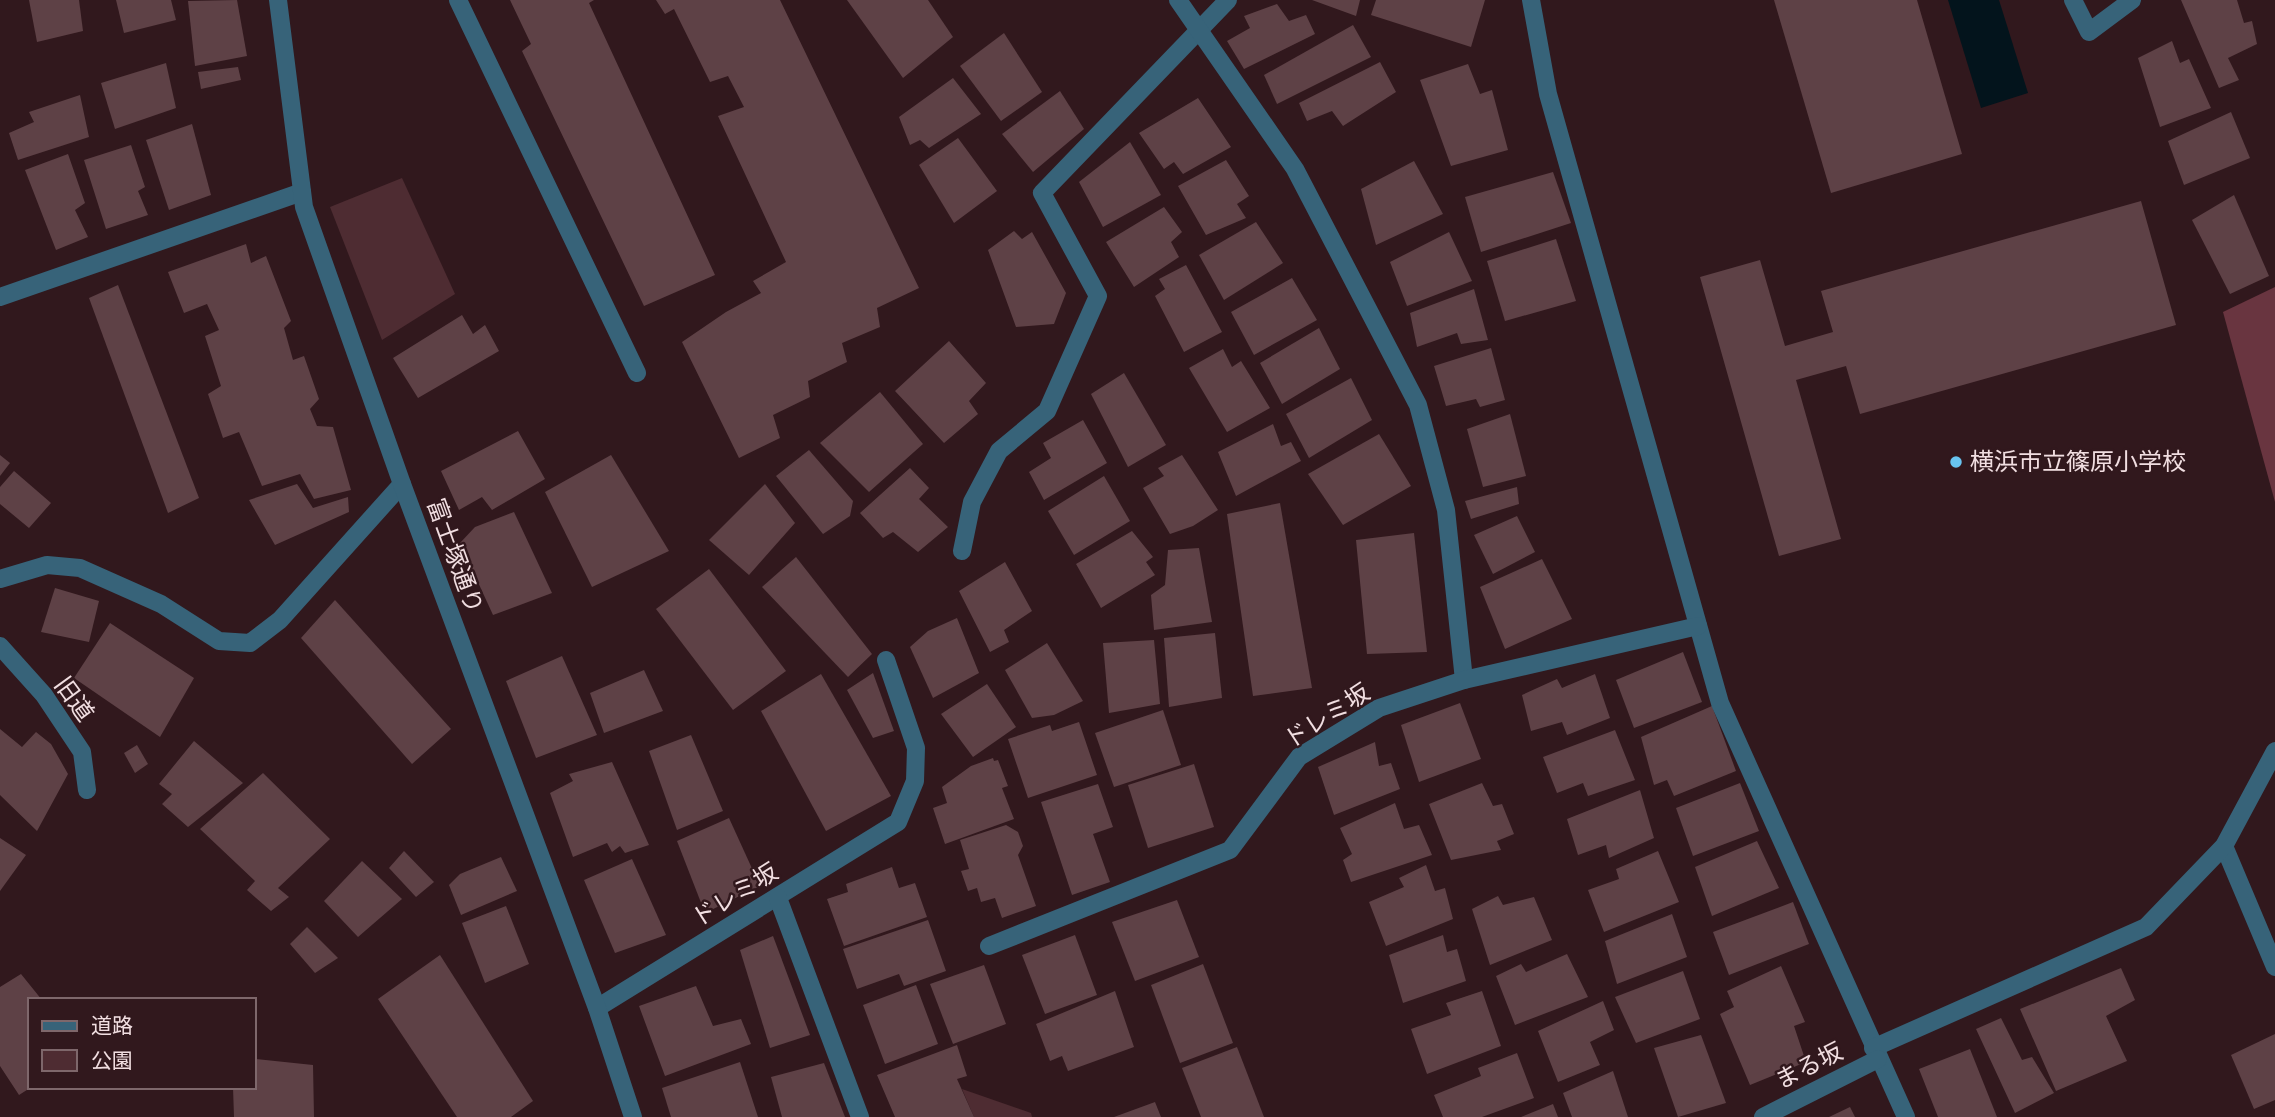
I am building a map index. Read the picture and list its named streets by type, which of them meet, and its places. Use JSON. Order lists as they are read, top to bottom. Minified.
{"streets":{"street":["富士塚通り","旧道","ドレミ坂","まる坂"]},"crossings":[["富士塚通り","ドレミ坂"]],"places":["横浜市立篠原小学校"],"legend":["道路","公園"]}
